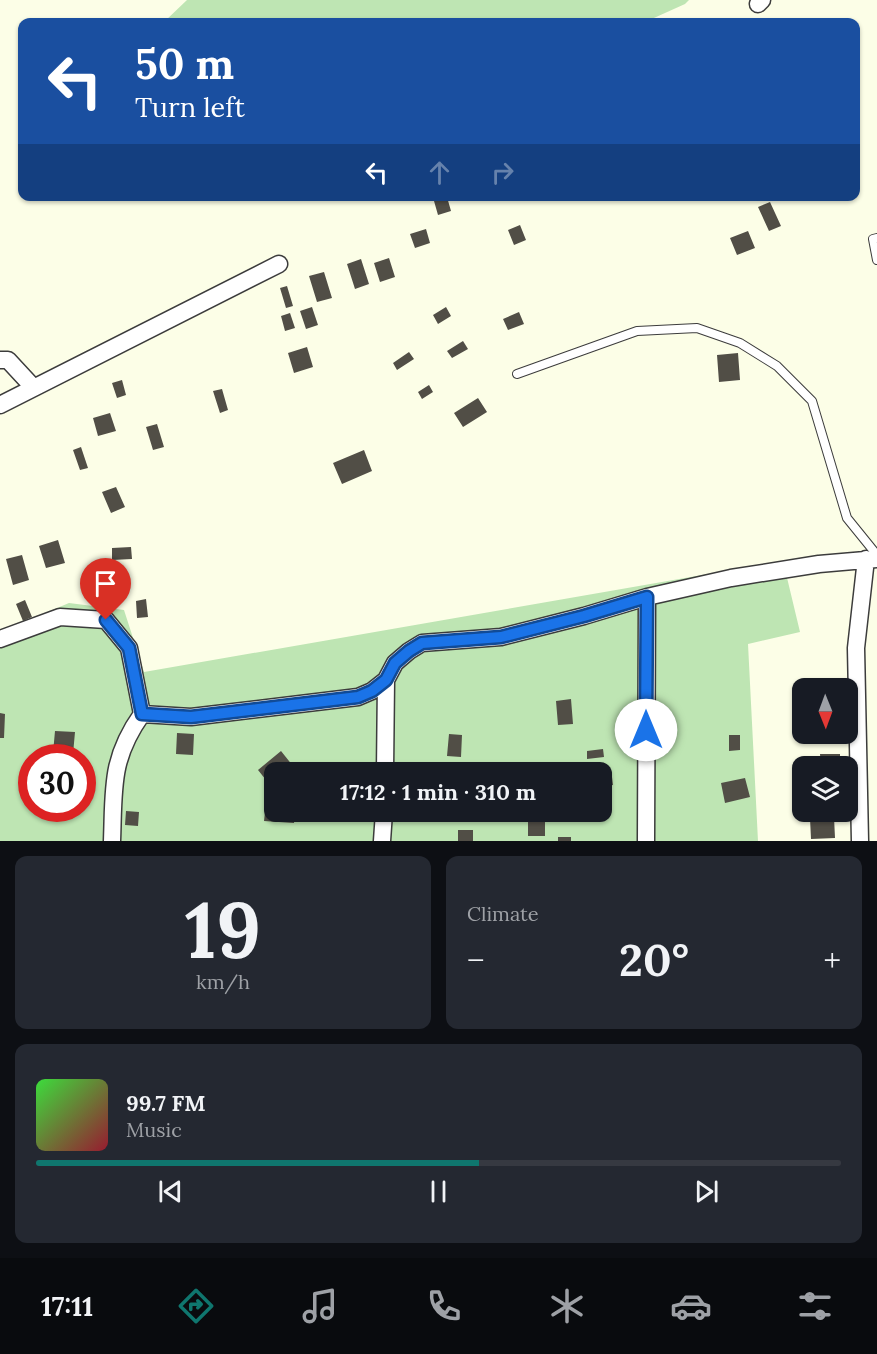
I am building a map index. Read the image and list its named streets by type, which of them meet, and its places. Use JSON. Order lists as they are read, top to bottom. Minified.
{"north":"bottom","page":{"turn":["50 m","Turn left"],"limit":"30","trip":"17:12 · 1 min · 310 m","tile":[["19","km/h"],"Climate"],"heat":["−","20°","+"],"song":["99.7 FM","Music"],"tabs":"17:11"}}
